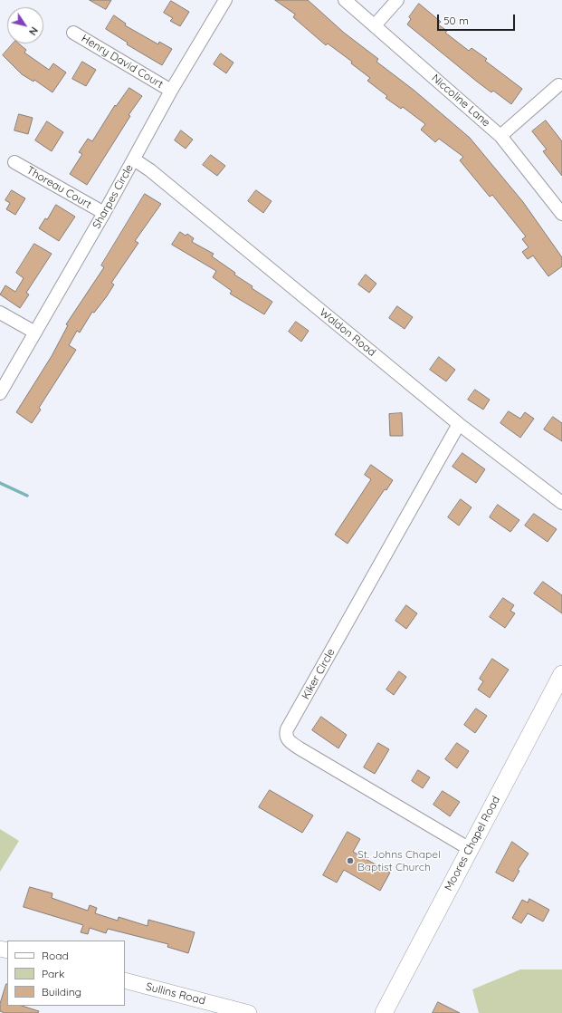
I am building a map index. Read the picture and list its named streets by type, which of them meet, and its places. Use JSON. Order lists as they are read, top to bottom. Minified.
{"streets":{"main road":["Moores Chapel Road"],"street":["Henry David Court","Niccoline Lane","Thoreau Court","Sharpes Circle","Waldon Road","Kiker Circle","Sullins Road"]},"crossings":[["Henry David Court","Sharpes Circle"],["Thoreau Court","Sharpes Circle"],["Sharpes Circle","Waldon Road"],["Waldon Road","Kiker Circle"],["Kiker Circle","Moores Chapel Road"]],"places":["St. Johns Chapel Baptist Church"],"legend":["Road","Park","Building"],"scale_bar":"50 m","north":"bottom right"}
